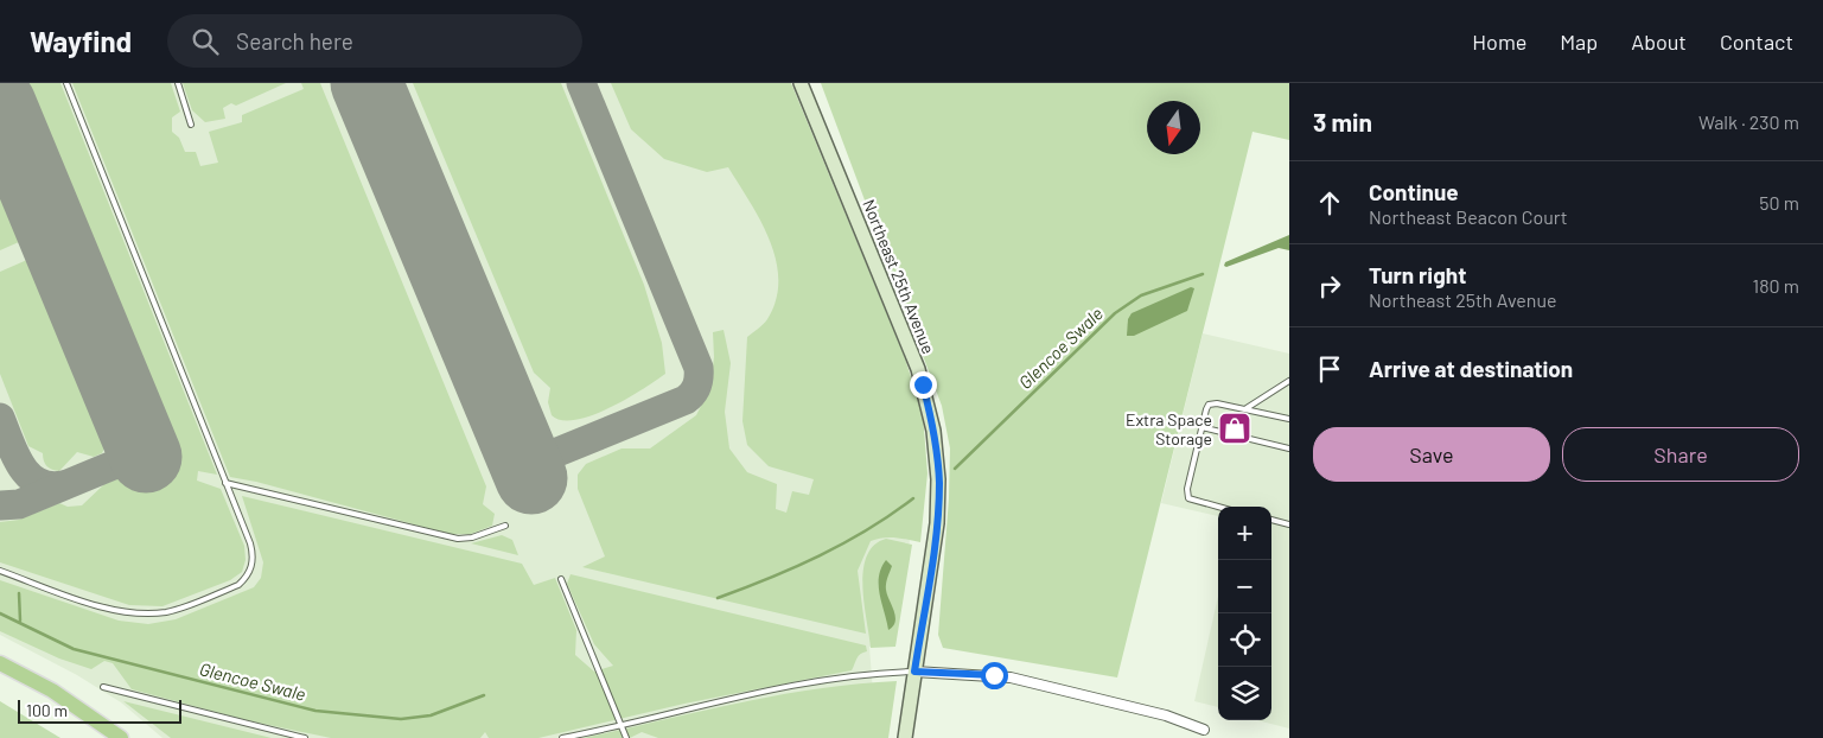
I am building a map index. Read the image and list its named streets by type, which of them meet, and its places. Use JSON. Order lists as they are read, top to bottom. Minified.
{"streets":{"main road":["Northeast 25th Avenue"]},"water":["Glencoe Swale"],"places":{"shop":["Extra Space Storage"]},"scale_bar":"100 m","north":"bottom","page":{"header":"Wayfind","search":"Search here","nav":["Home","Map","About","Contact"],"heading":["3 min","Walk · 230 m"],"list":[["Continue","Northeast Beacon Court","50 m"],["Turn right","Northeast 25th Avenue","180 m"],"Arrive at destination"],"buttons":["Save","Share"],"map_buttons":["+","−"],"scale":"100 m"}}
